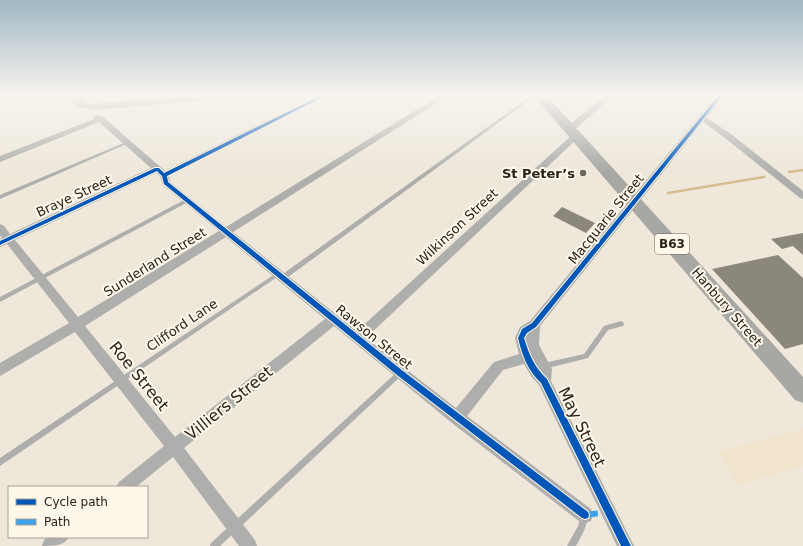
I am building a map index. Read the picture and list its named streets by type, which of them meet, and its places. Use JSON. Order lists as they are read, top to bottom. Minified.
{"streets":{"main road":["B63","Hanbury Street"],"street":["Braye Street","Macquarie Street","Wilkinson Street","Sunderland Street","Rawson Street","Roe Street","Villiers Street","May Street"],"lane":["Clifford Lane"]},"crossings":[["Braye Street","Rawson Street"],["Braye Street","Roe Street"],["Macquarie Street","Hanbury Street"],["Macquarie Street","May Street"],["Wilkinson Street","Hanbury Street"],["Wilkinson Street","Rawson Street"],["Sunderland Street","Rawson Street"],["Sunderland Street","Roe Street"],["Clifford Lane","Rawson Street"],["Clifford Lane","Roe Street"],["Rawson Street","Villiers Street"],["Roe Street","Villiers Street"]],"places":["St Peter’s"],"legend":["Cycle path","Path"]}
